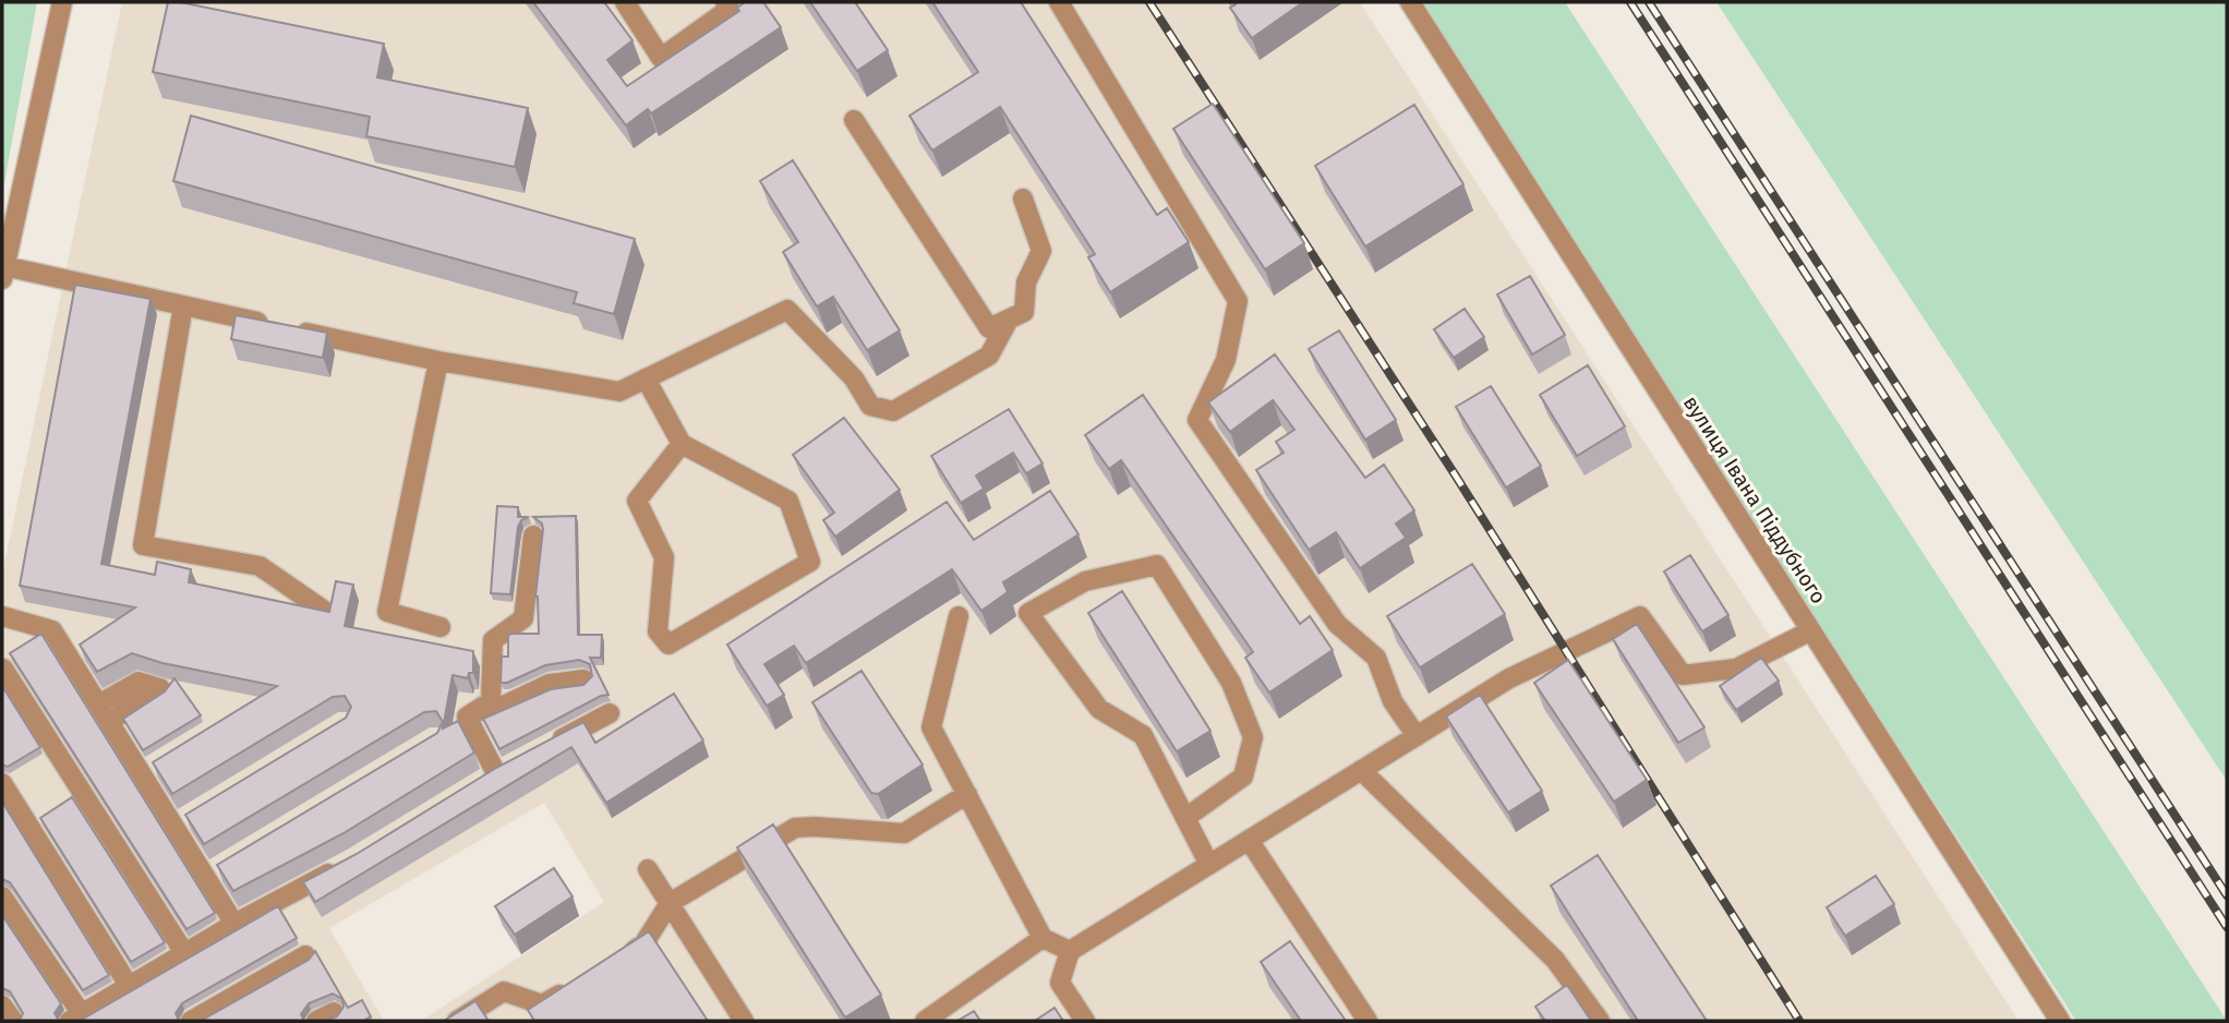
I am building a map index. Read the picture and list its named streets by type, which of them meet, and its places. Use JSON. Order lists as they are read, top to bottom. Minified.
{"streets":{"street":["вулиця Івана Піддубного"]}}
